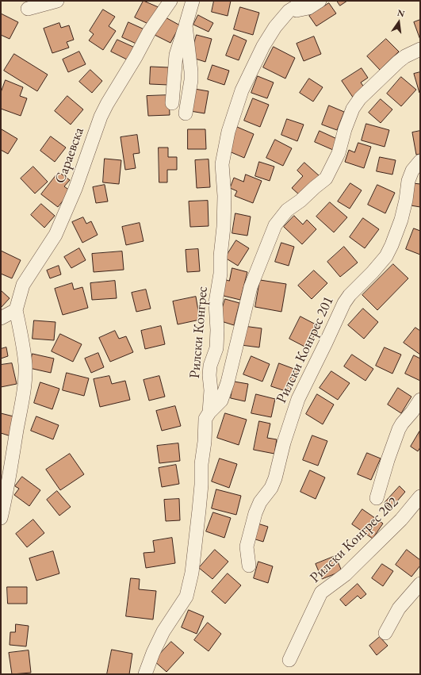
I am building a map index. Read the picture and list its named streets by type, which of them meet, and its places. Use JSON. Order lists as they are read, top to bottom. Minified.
{"streets":{"street":["Сараевска","Рилски Конгрес","Рилски Конгрес 201","Рилски Конгрес 202"]},"north":"top"}
